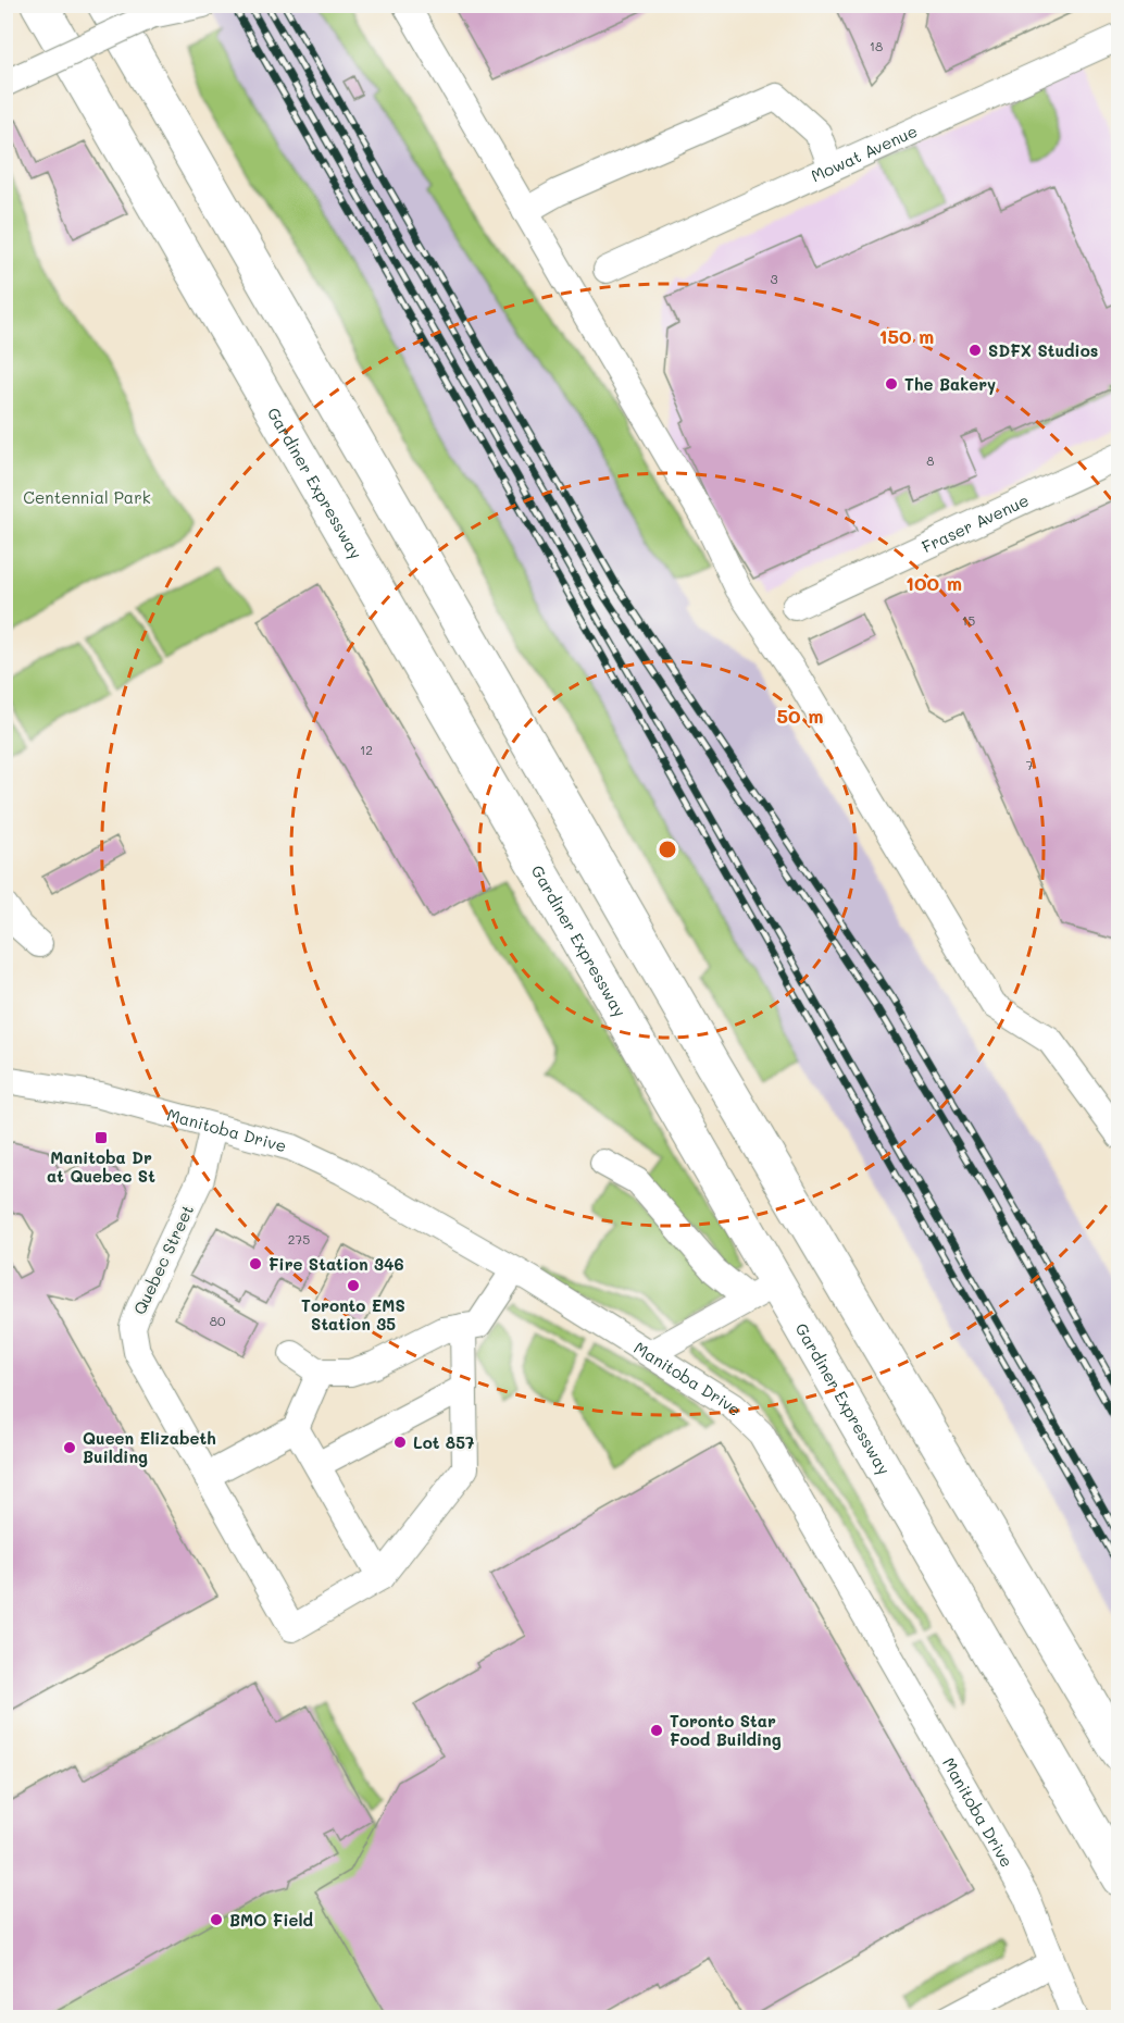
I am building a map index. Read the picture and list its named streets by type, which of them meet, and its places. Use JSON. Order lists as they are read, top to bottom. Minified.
{"streets":{"highway":["Gardiner Expressway"],"street":["Mowat Avenue","Fraser Avenue","Manitoba Drive","Quebec Street"]},"crossings":[["Manitoba Drive","Quebec Street"]],"parks":["Centennial Park"],"places":{"other":["SDFX Studios","The Bakery","Fire Station 346","Toronto EMS Station 35","Lot 857","Queen Elizabeth Building","Toronto Star Food Building","BMO Field"],"transit":["Manitoba Dr at Quebec St"]},"house_numbers":["18","3","8","15","12","7","275","80"],"rings":["150 m","100 m","50 m"]}
